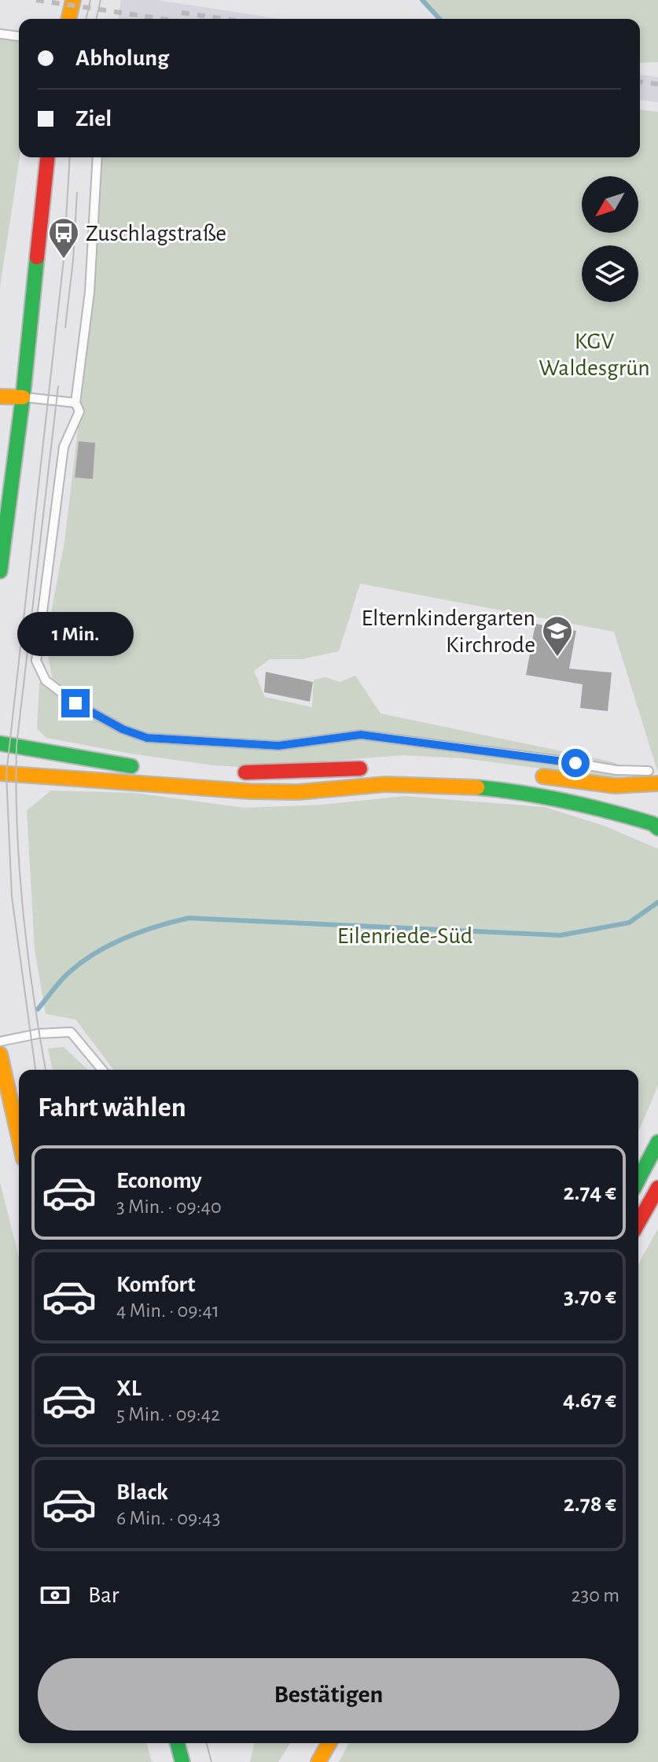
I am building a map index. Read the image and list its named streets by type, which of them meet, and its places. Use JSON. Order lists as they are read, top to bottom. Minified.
{"parks":["KGV Waldesgrün","Eilenriede-Süd"],"places":{"bus stop":["Zuschlagstraße"],"school or university":["Elternkindergarten Kirchrode"]},"north":"bottom left","page":{"banner":["Abholung","Ziel"],"bubble":"1 Min.","heading":"Fahrt wählen","list":[{"name":"Economy","note":"3 Min. · 09:40","value":"2.74 €"},{"name":"Komfort","note":"4 Min. · 09:41","value":"3.70 €"},{"name":"XL","note":"5 Min. · 09:42","value":"4.67 €"},{"name":"Black","note":"6 Min. · 09:43","value":"2.78 €"}],"pay":["Bar","230 m"],"buttons":"Bestätigen"}}
